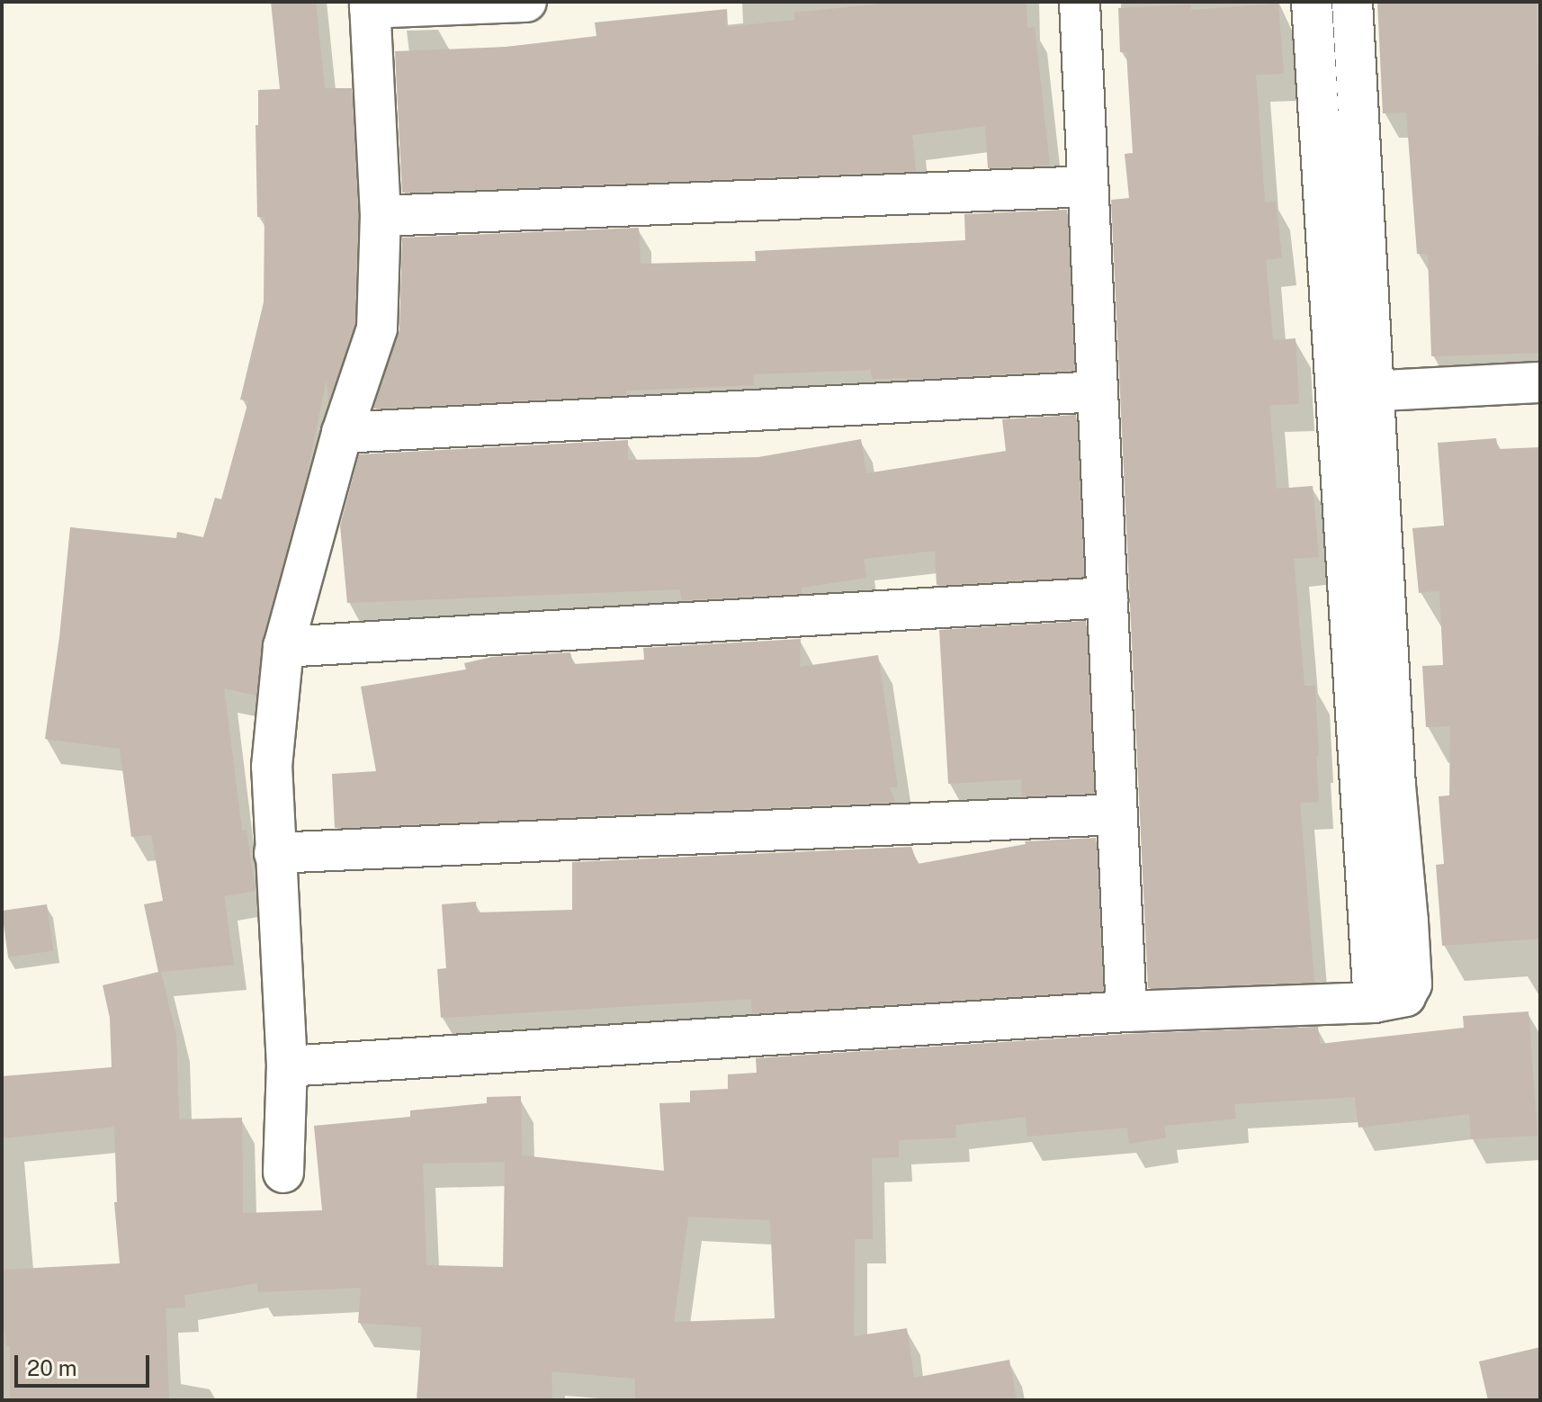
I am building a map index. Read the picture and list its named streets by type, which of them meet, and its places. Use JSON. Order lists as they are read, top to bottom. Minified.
{"scale_bar":"20 m"}
